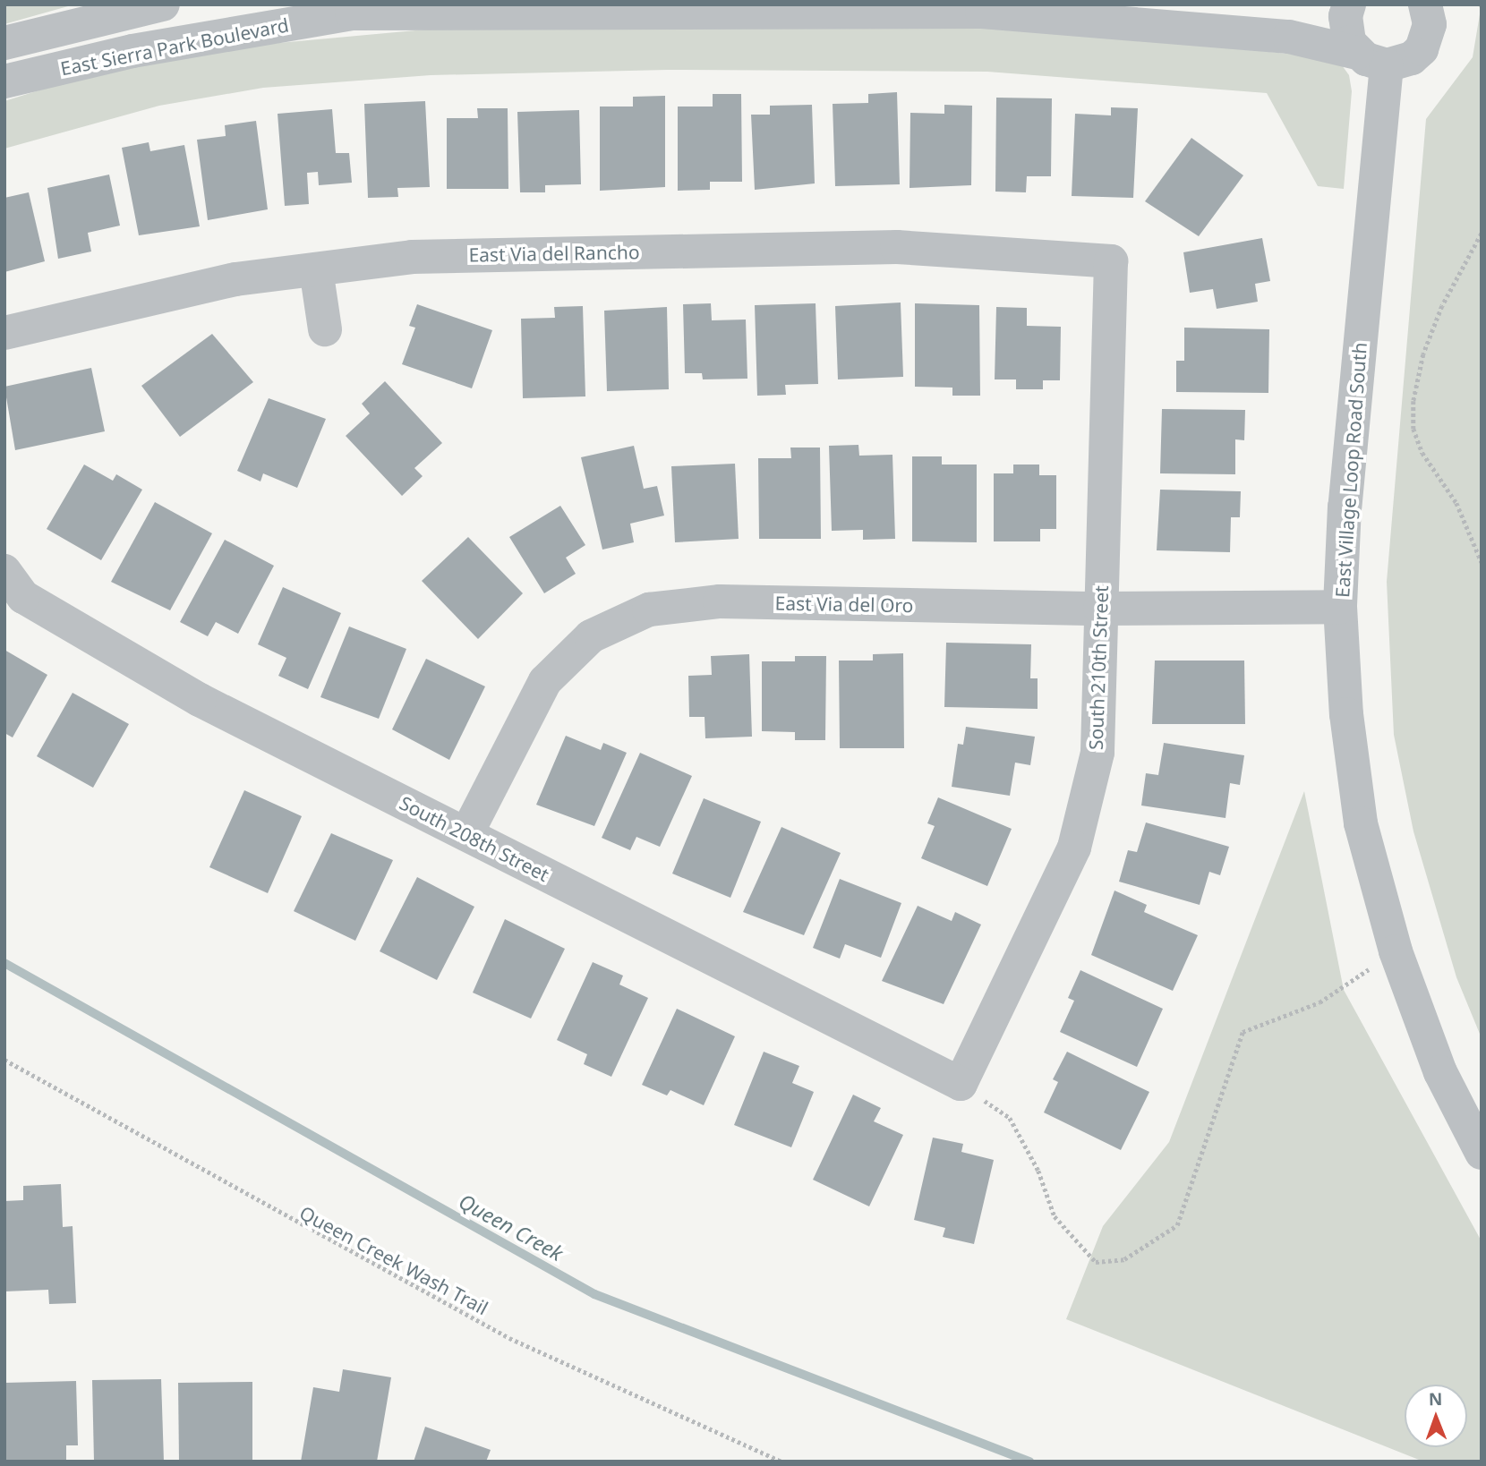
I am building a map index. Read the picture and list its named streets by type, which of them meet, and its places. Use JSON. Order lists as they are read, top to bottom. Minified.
{"streets":{"street":["East Sierra Park Boulevard","East Via del Rancho","East Village Loop Road South","East Via del Oro","South 210th Street","South 208th Street"],"path":["Queen Creek Wash Trail"]},"crossings":[["East Sierra Park Boulevard","East Village Loop Road South"],["East Via del Rancho","South 210th Street"],["East Village Loop Road South","East Via del Oro"],["East Via del Oro","South 210th Street"],["East Via del Oro","South 208th Street"],["South 210th Street","South 208th Street"]],"water":["Queen Creek"],"north":"top"}
